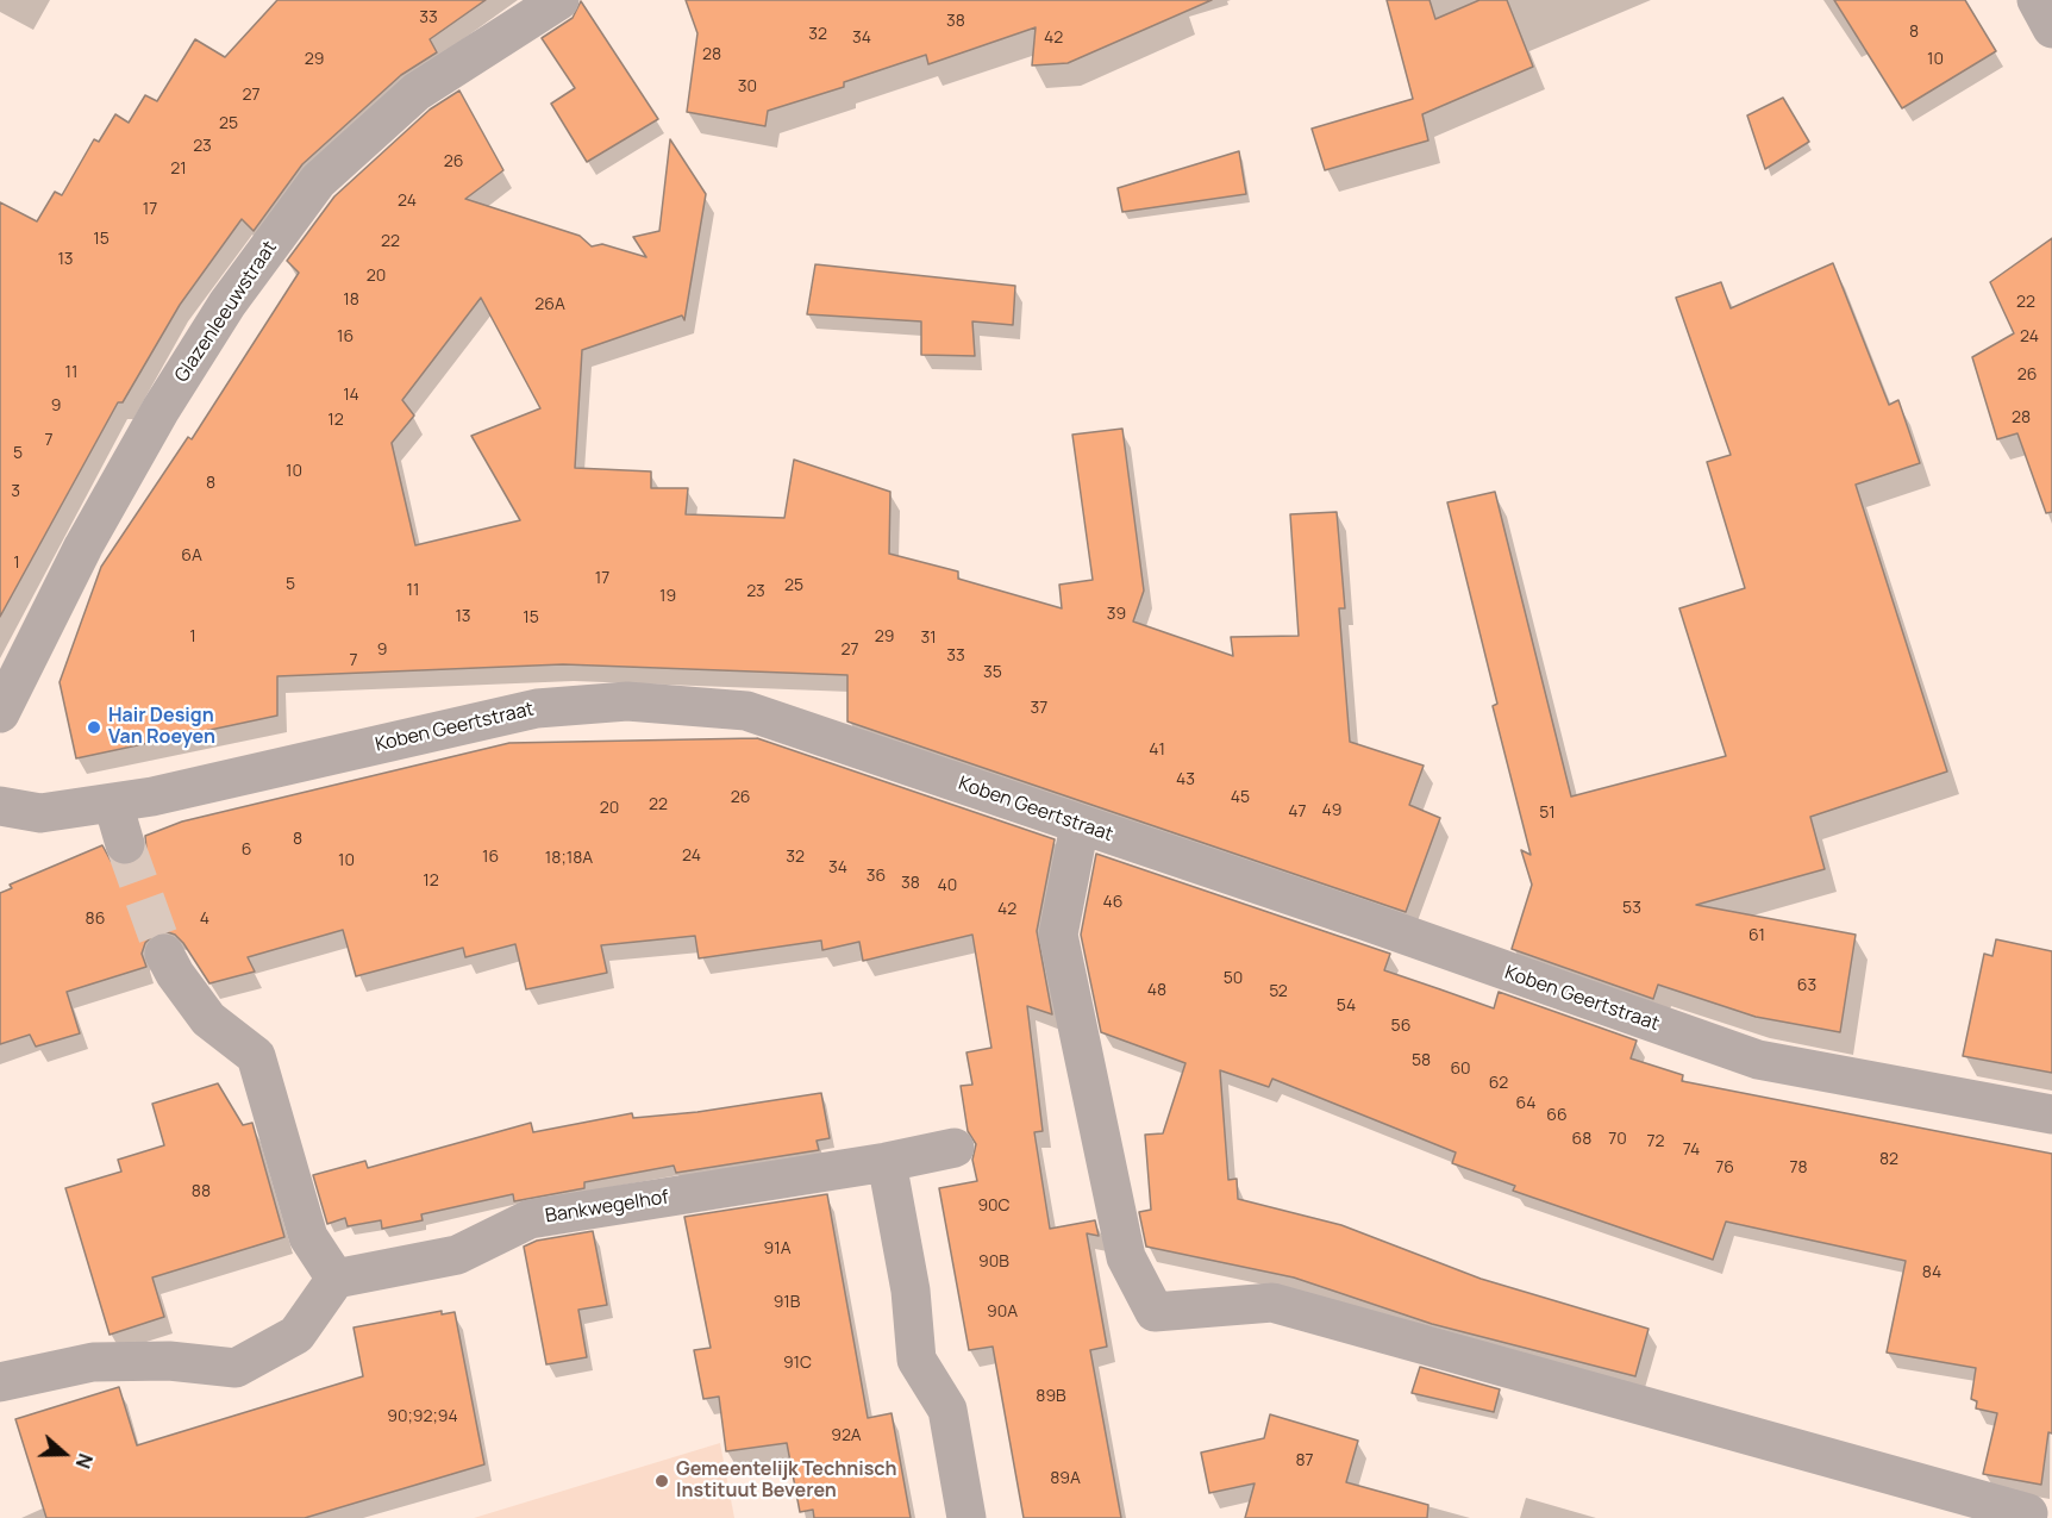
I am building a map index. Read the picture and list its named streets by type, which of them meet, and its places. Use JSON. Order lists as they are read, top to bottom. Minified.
{"streets":{"street":["Glazenleeuwstraat","Koben Geertstraat","Bankwegelhof"]},"places":["Hair Design Van Roeyen","Gemeentelijk Technisch Instituut Beveren"],"house_numbers":["33","38","8","32","34","42","28","29","10","30","27","25","23","26","21","24","17","15","22","13","20","18","22","26A","16","24","11","26","14","9","28","12","7","5","10","8","3","6A","1","17","5","25","11","23","19","39","13","15","1","29","31","9","27","33","7","35","37","41","43","26","45","22","20","49","47","51","8","6","24","16","32","18;18A","10","34","36","12","38","40","46","53","42","86","4","61","50","63","48","52","54","56","58","60","62","64","66","68","70","72","74","82","76","78","88","90C","91A","90B","84","91B","90A","91C","89B","90;92;94","92A","87","89A"],"north":"right"}
